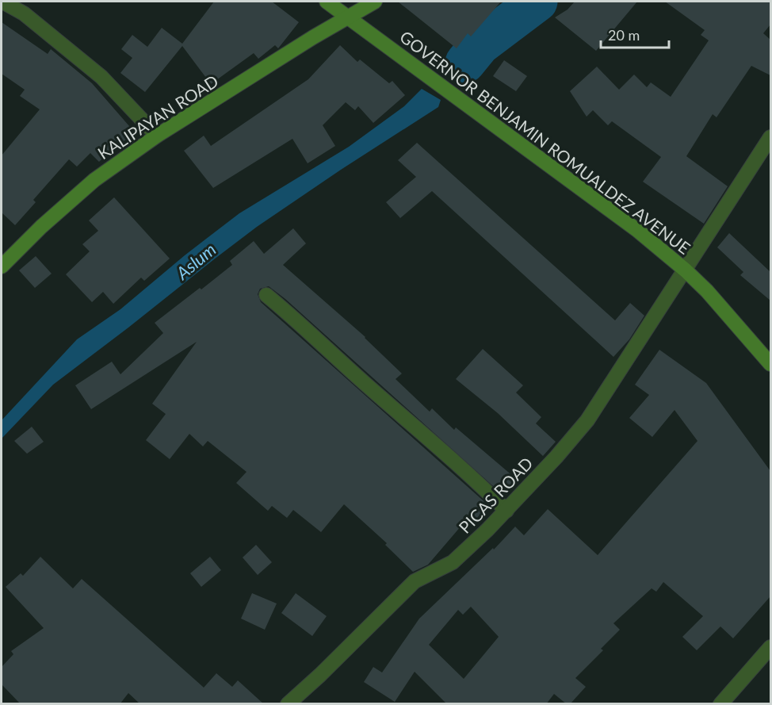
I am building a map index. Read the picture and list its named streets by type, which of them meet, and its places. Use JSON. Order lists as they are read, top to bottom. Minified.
{"streets":{"main road":["KALIPAYAN ROAD","GOVERNOR BENJAMIN ROMUALDEZ AVENUE"],"street":["PICAS ROAD"]},"crossings":[["KALIPAYAN ROAD","GOVERNOR BENJAMIN ROMUALDEZ AVENUE"],["GOVERNOR BENJAMIN ROMUALDEZ AVENUE","PICAS ROAD"]],"water":["Aslum"],"scale_bar":"20 m"}
